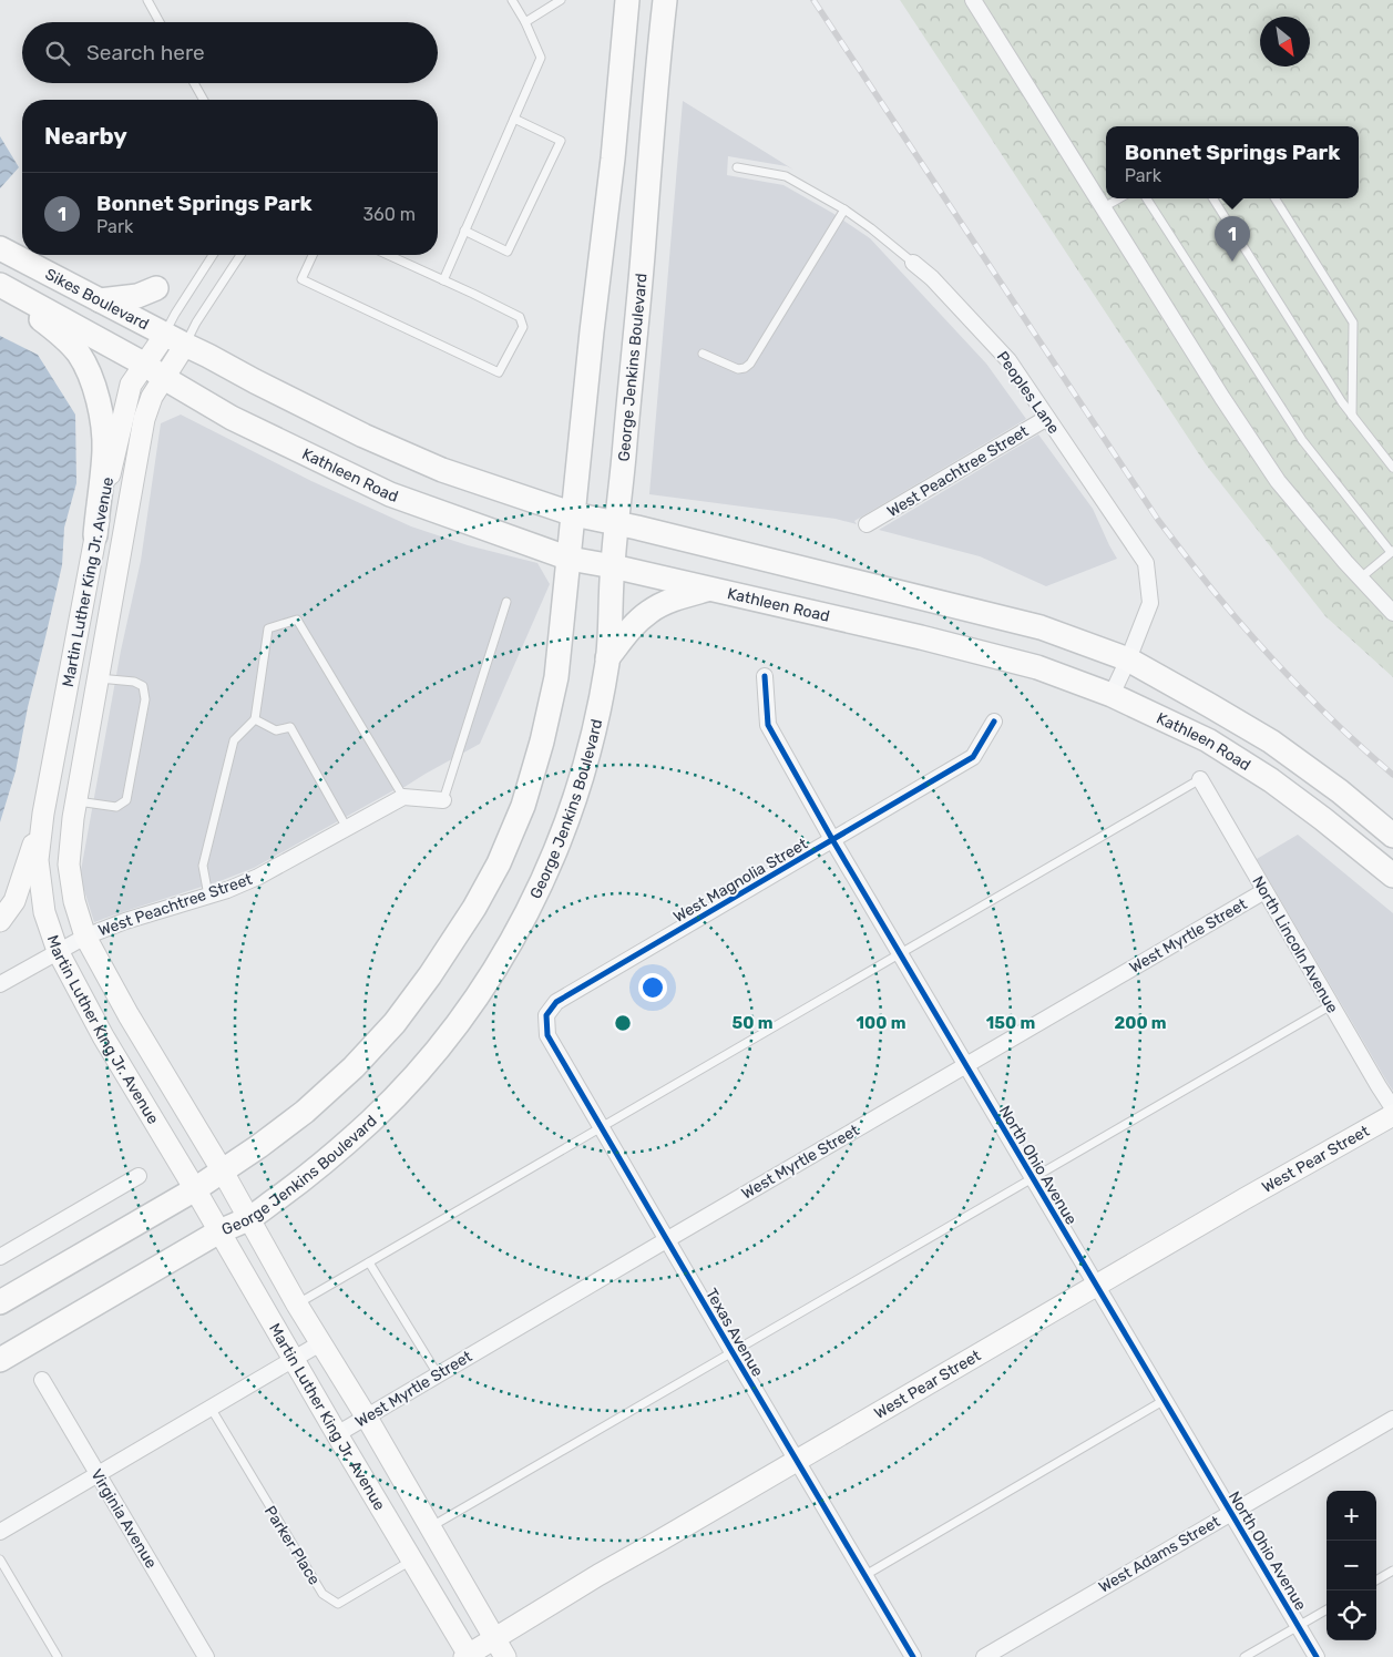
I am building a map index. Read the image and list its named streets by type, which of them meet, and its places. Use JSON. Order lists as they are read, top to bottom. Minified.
{"streets":{"main road":["Sikes Boulevard","George Jenkins Boulevard","Kathleen Road","Martin Luther King Jr. Avenue","West Pear Street"],"street":["Peoples Lane","West Peachtree Street","West Magnolia Street","West Myrtle Street","North Lincoln Avenue","North Ohio Avenue","Texas Avenue","Virginia Avenue","West Adams Street"],"lane":["Parker Place"]},"crossings":[["Sikes Boulevard","Martin Luther King Jr. Avenue"],["George Jenkins Boulevard","Kathleen Road"],["George Jenkins Boulevard","Martin Luther King Jr. Avenue"],["Peoples Lane","West Peachtree Street"],["Peoples Lane","Kathleen Road"],["West Peachtree Street","Martin Luther King Jr. Avenue"],["Kathleen Road","Martin Luther King Jr. Avenue"],["Martin Luther King Jr. Avenue","West Myrtle Street"],["Martin Luther King Jr. Avenue","West Pear Street"],["Martin Luther King Jr. Avenue","Parker Place"],["West Magnolia Street","North Ohio Avenue"],["West Magnolia Street","Texas Avenue"],["West Myrtle Street","North Lincoln Avenue"],["West Myrtle Street","North Ohio Avenue"],["West Myrtle Street","Texas Avenue"],["West Pear Street","North Ohio Avenue"],["West Pear Street","Texas Avenue"],["North Ohio Avenue","West Adams Street"]],"north":"bottom right","page":{"search":"Search here","heading":"Nearby","popup":["Bonnet Springs Park","Park"],"list":[{"mark":"1","name":"Bonnet Springs Park","note":"Park","value":"360 m"}],"pins":"1","map_buttons":["+","−"]},"rings":["50 m","100 m","150 m","200 m"]}
